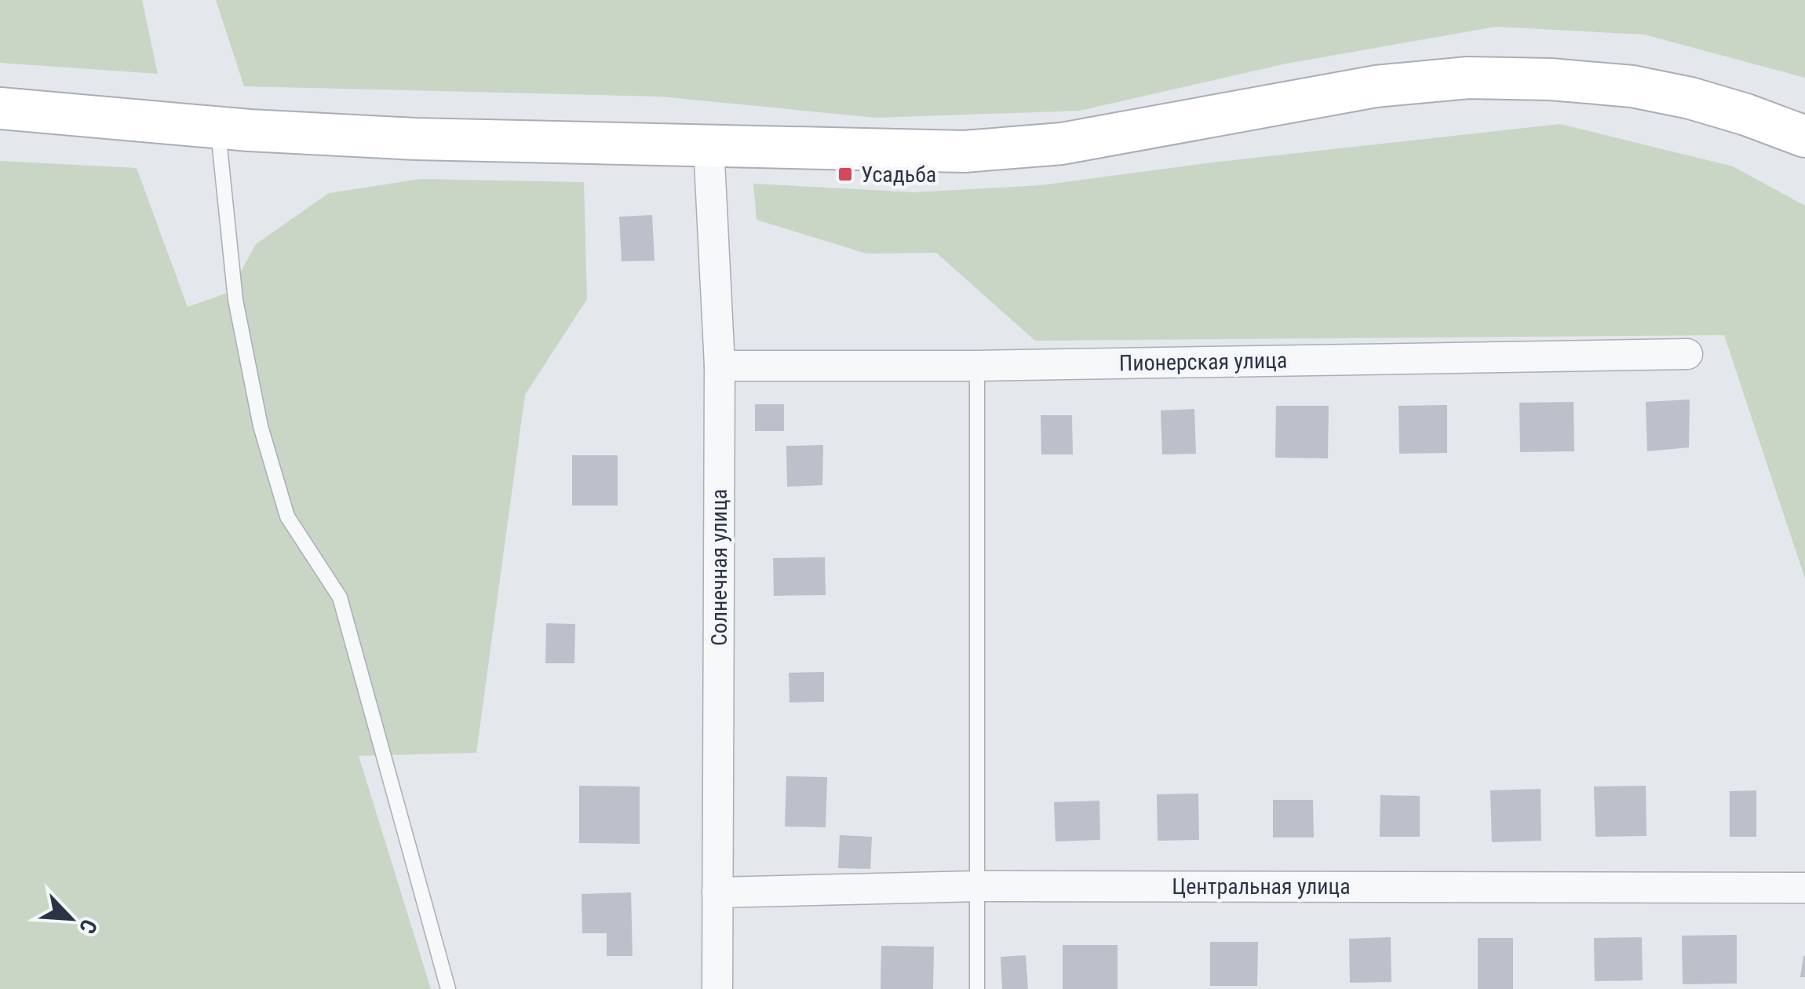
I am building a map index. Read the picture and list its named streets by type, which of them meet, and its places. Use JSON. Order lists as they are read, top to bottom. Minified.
{"streets":{"street":["Пионерская улица","Солнечная улица","Центральная улица"]},"crossings":[["Пионерская улица","Солнечная улица"],["Солнечная улица","Центральная улица"]],"places":{"transit":["Усадьба"]},"north":"bottom right"}
